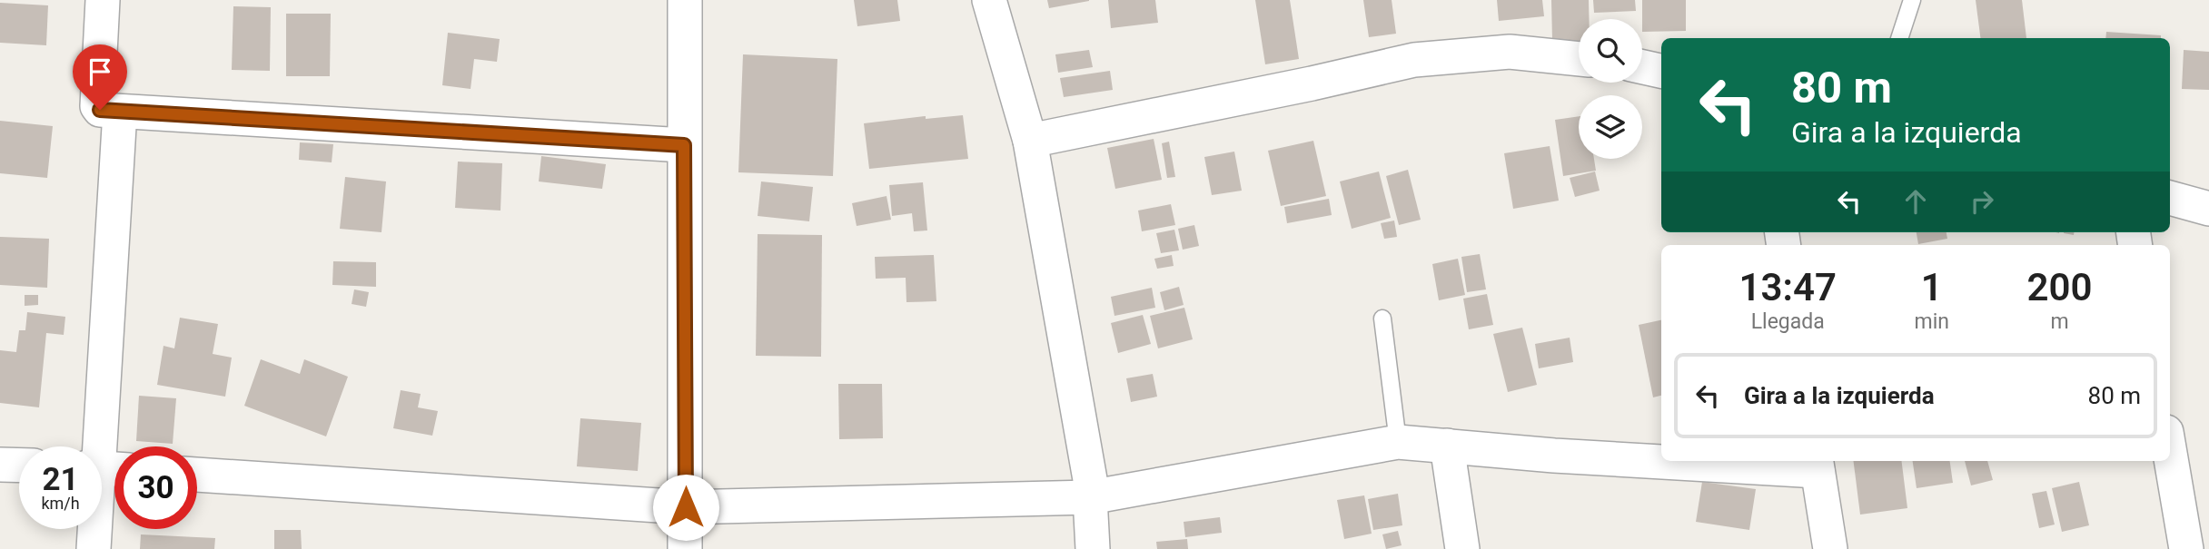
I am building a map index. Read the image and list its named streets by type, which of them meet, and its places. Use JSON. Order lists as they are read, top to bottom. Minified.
{"page":{"turn":["80 m","Gira a la izquierda"],"eta":["13:47","Llegada","1","min","200","m"],"list":[{"name":"Gira a la izquierda","value":"80 m"}],"speed":"21 km/h","limit":"30"}}
